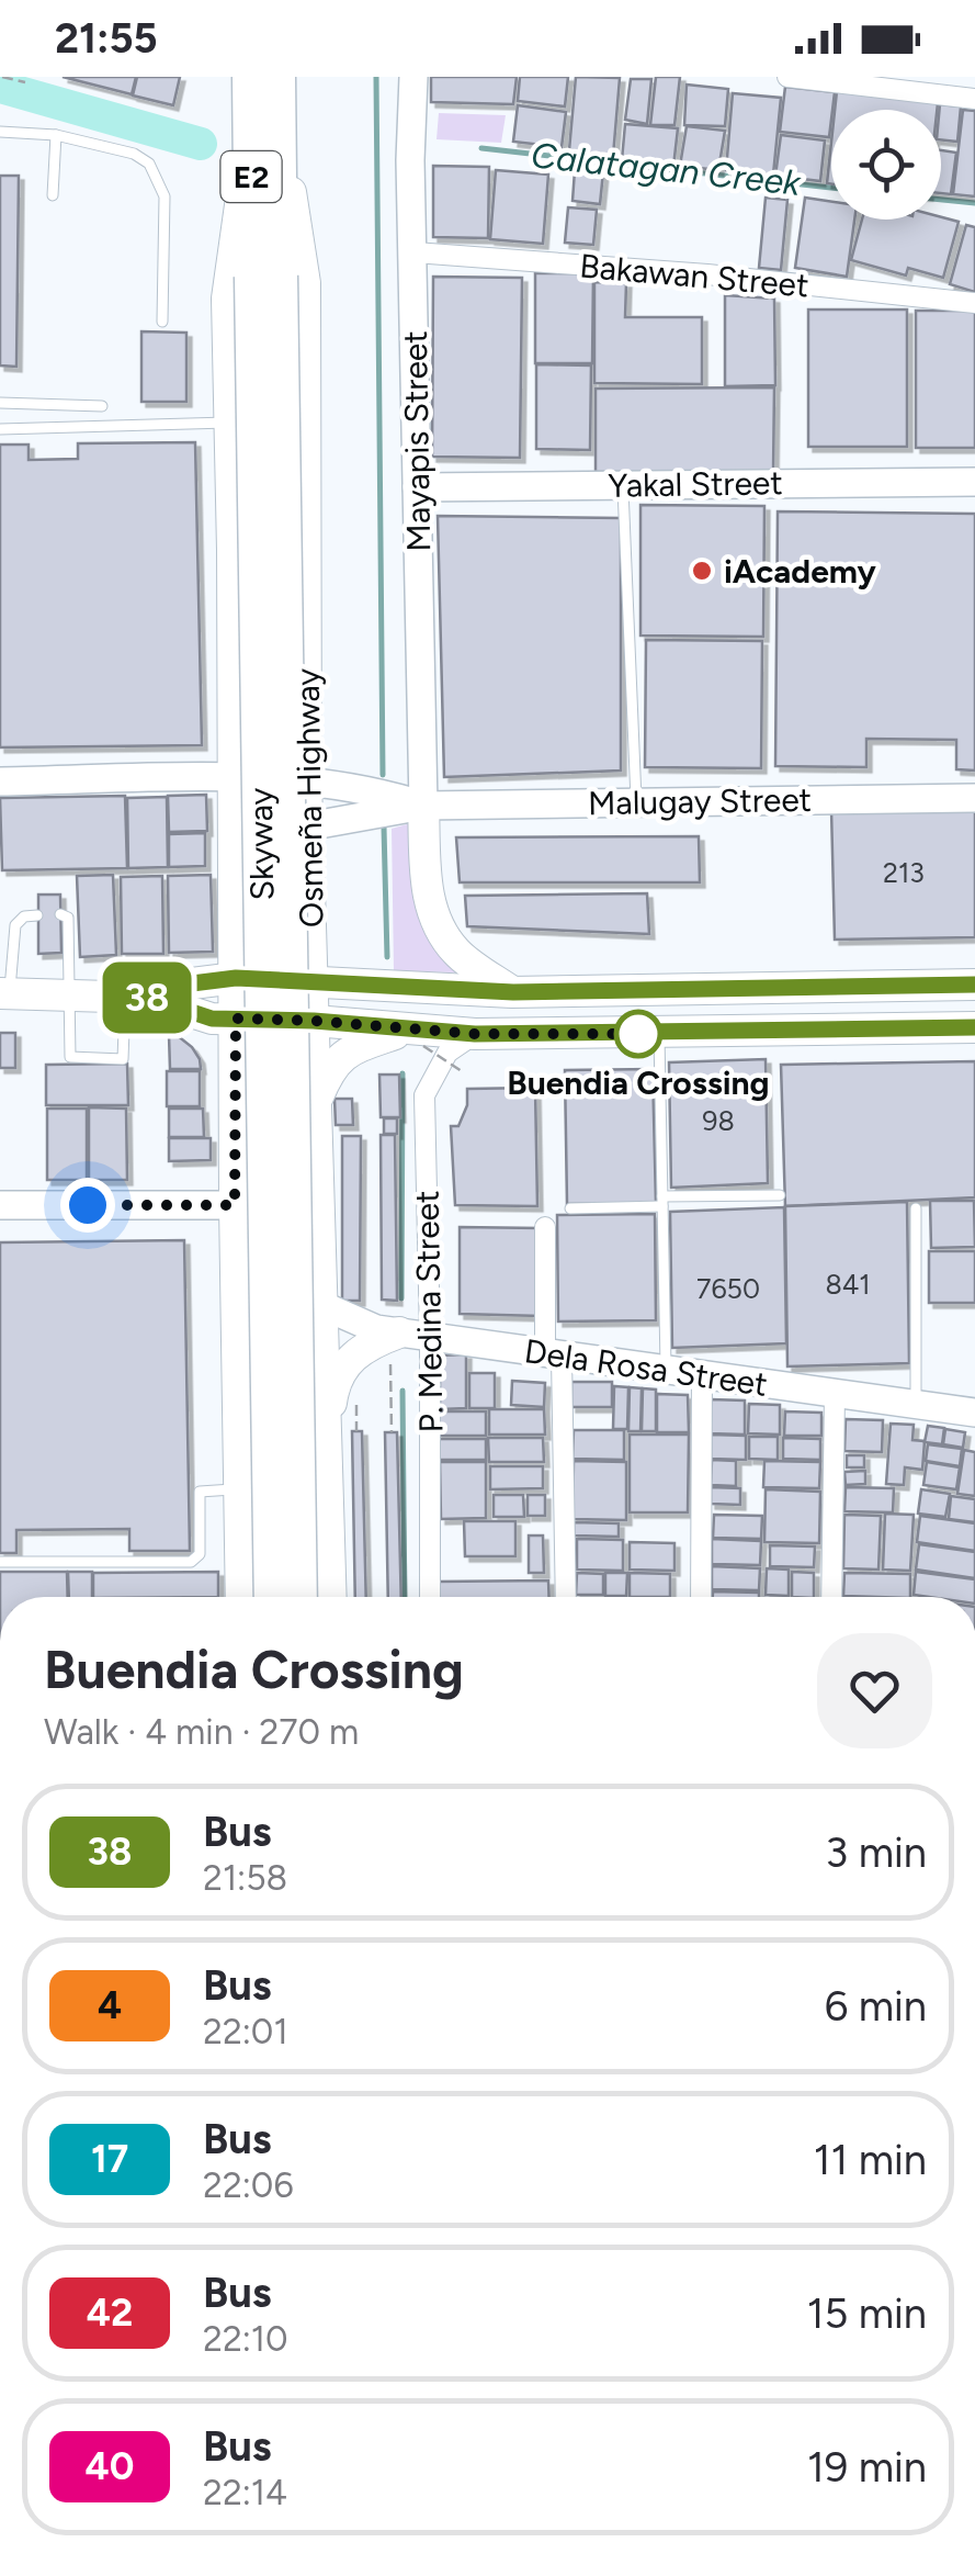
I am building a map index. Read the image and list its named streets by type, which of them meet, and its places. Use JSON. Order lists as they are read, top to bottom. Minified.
{"streets":{"highway":["E2","Skyway"],"main road":["Osmeña Highway"],"street":["Bakawan Street","Mayapis Street","Yakal Street","Malugay Street","P. Medina Street","Dela Rosa Street"]},"crossings":[["Bakawan Street","Mayapis Street"],["Mayapis Street","Yakal Street"],["Mayapis Street","Malugay Street"],["Osmeña Highway","Malugay Street"],["Osmeña Highway","Dela Rosa Street"],["P. Medina Street","Dela Rosa Street"]],"water":["Calatagan Creek"],"places":["iAcademy","Buendia Crossing"],"lines":["bus line 38"],"house_numbers":["213","98","841","7650"],"page":{"status":"21:55","on_map":"38","heading":["Buendia Crossing","Walk · 4 min · 270 m"],"list":[{"mark":"38","name":"Bus","note":"21:58","value":"3 min"},{"mark":"4","name":"Bus","note":"22:01","value":"6 min"},{"mark":"17","name":"Bus","note":"22:06","value":"11 min"},{"mark":"42","name":"Bus","note":"22:10","value":"15 min"},{"mark":"40","name":"Bus","note":"22:14","value":"19 min"}]}}
